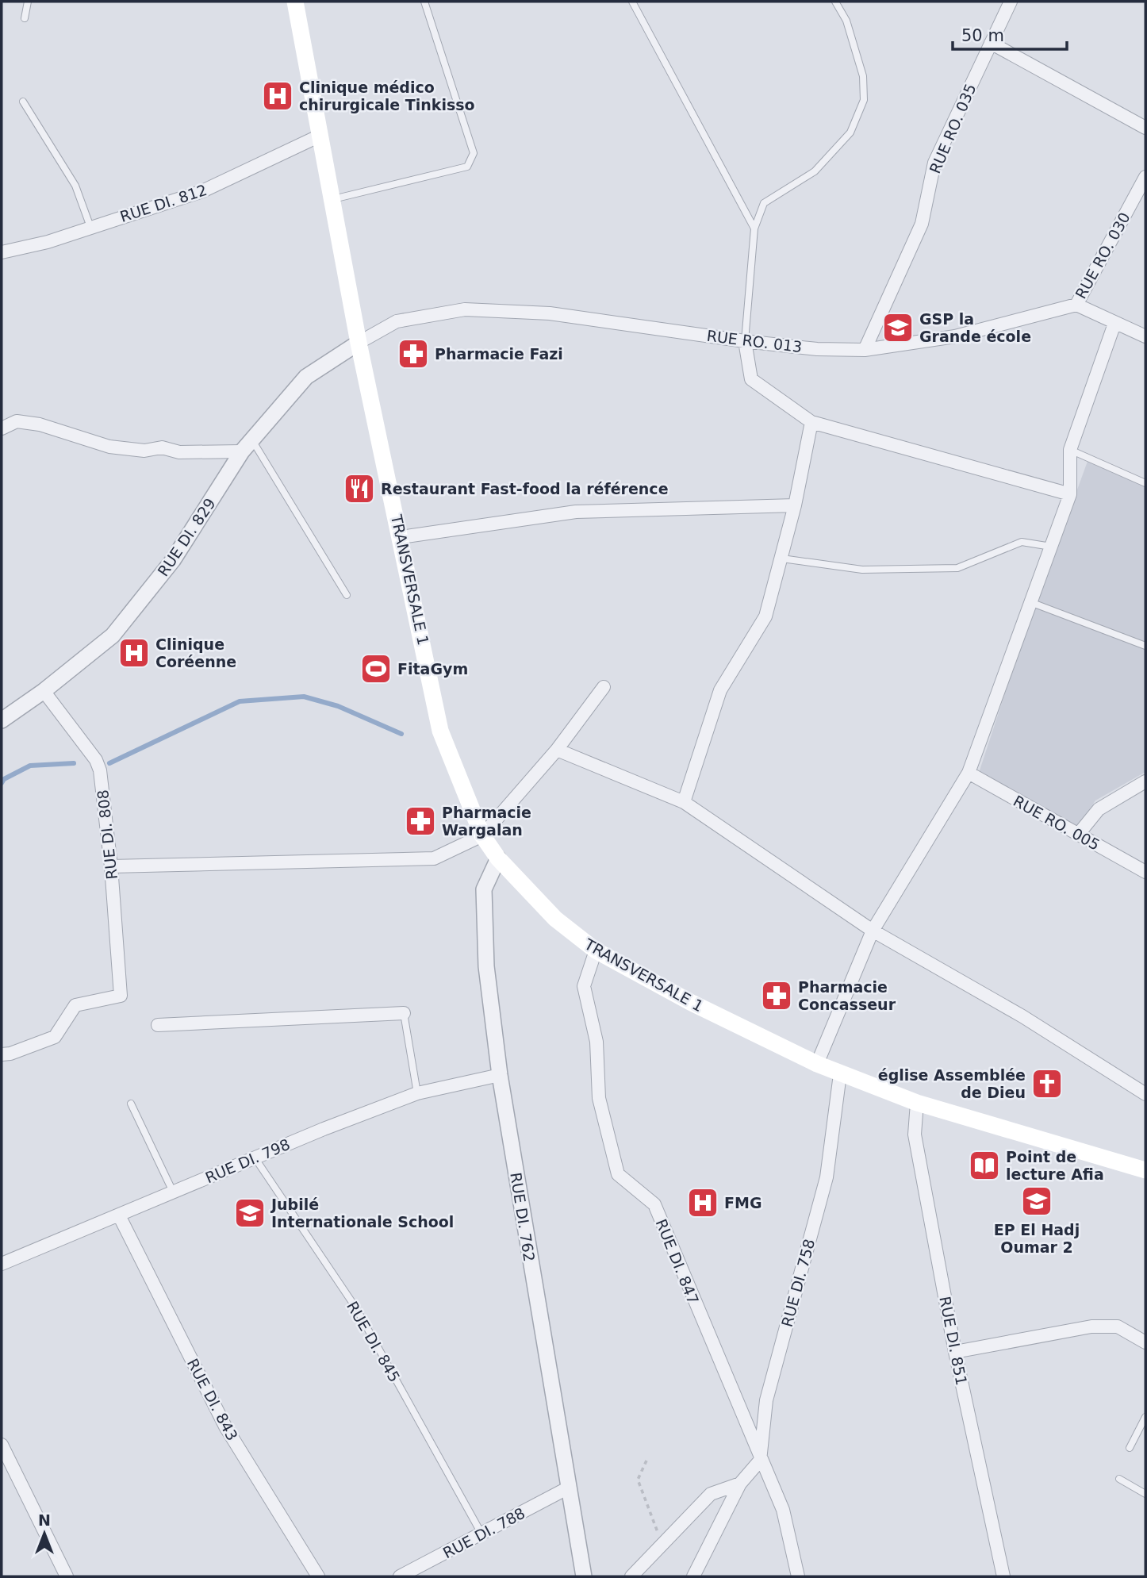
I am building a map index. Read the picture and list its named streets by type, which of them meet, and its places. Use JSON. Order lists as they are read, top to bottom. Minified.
{"streets":{"main road":["TRANSVERSALE 1"],"street":["RUE RO. 035","RUE DI. 812","RUE RO. 030","RUE RO. 013","RUE DI. 829","RUE RO. 005","RUE DI. 808","RUE DI. 798","RUE DI. 762","RUE DI. 847","RUE DI. 758","RUE DI. 851","RUE DI. 843","RUE DI. 788"],"lane":["RUE DI. 845"]},"crossings":[["RUE RO. 035","RUE RO. 013"],["RUE DI. 812","TRANSVERSALE 1"],["RUE RO. 030","RUE RO. 013"],["RUE RO. 013","RUE DI. 829"],["RUE RO. 013","TRANSVERSALE 1"],["RUE DI. 829","TRANSVERSALE 1"],["RUE DI. 829","RUE DI. 808"],["TRANSVERSALE 1","RUE DI. 762"],["TRANSVERSALE 1","RUE DI. 847"],["TRANSVERSALE 1","RUE DI. 758"],["TRANSVERSALE 1","RUE DI. 851"],["RUE DI. 798","RUE DI. 762"],["RUE DI. 798","RUE DI. 845"],["RUE DI. 798","RUE DI. 843"],["RUE DI. 762","RUE DI. 788"],["RUE DI. 847","RUE DI. 758"],["RUE DI. 845","RUE DI. 788"]],"places":{"hospital":["Clinique médico chirurgicale Tinkisso","Clinique Coréenne","FMG"],"school or university":["GSP la Grande école","EP El Hadj Oumar 2","Jubilé Internationale School"],"pharmacy":["Pharmacie Fazi","Pharmacie Wargalan","Pharmacie Concasseur"],"restaurant":["Restaurant Fast-food la référence"],"sports":["FitaGym"],"church":["église Assemblée de Dieu"],"library":["Point de lecture Afia"]},"scale_bar":"50 m","north":"top"}
